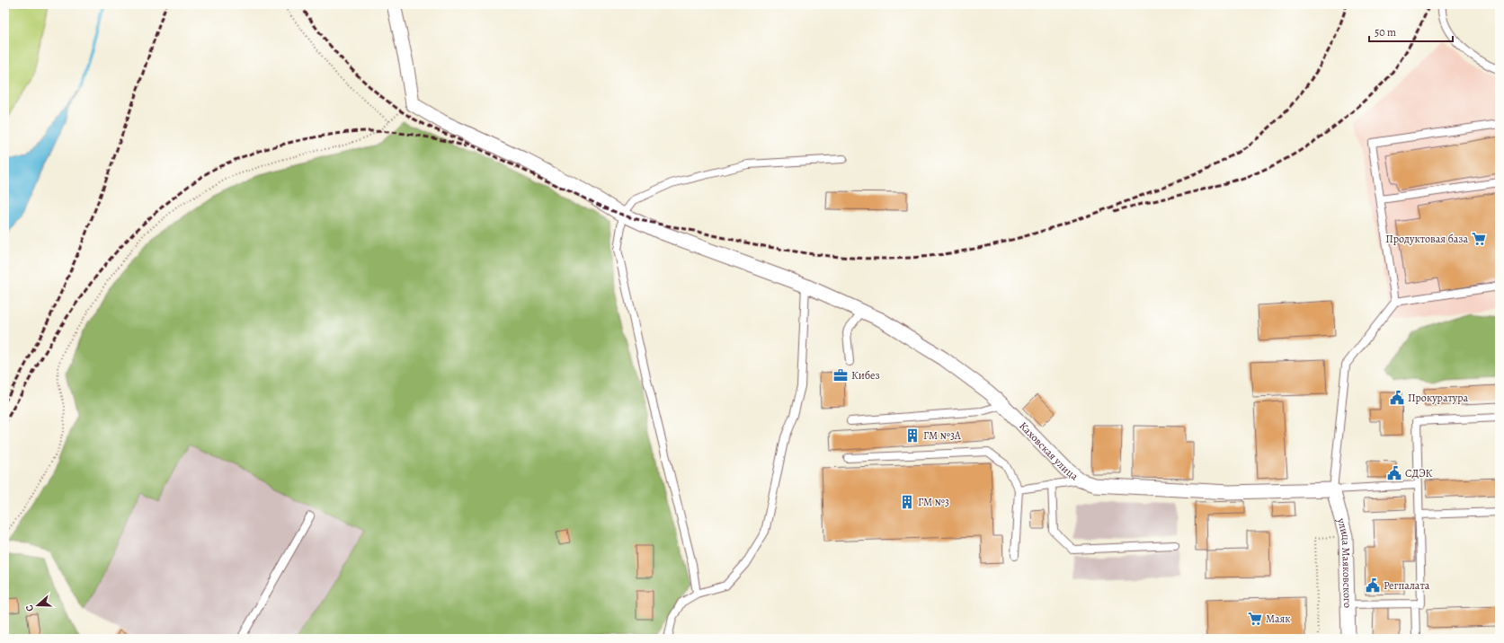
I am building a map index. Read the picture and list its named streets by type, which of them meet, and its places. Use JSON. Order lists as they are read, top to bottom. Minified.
{"streets":{"street":["Каховская улица","улица Маяковского"]},"crossings":[["Каховская улица","улица Маяковского"]],"places":{"supermarket":["Продуктовая база","Маяк"],"office":["Кибез"],"public building":["Прокуратура","СДЭК","Регпалата"],"building":["ГМ №3А","ГМ №3"]},"scale_bar":"50 m","north":"left"}
